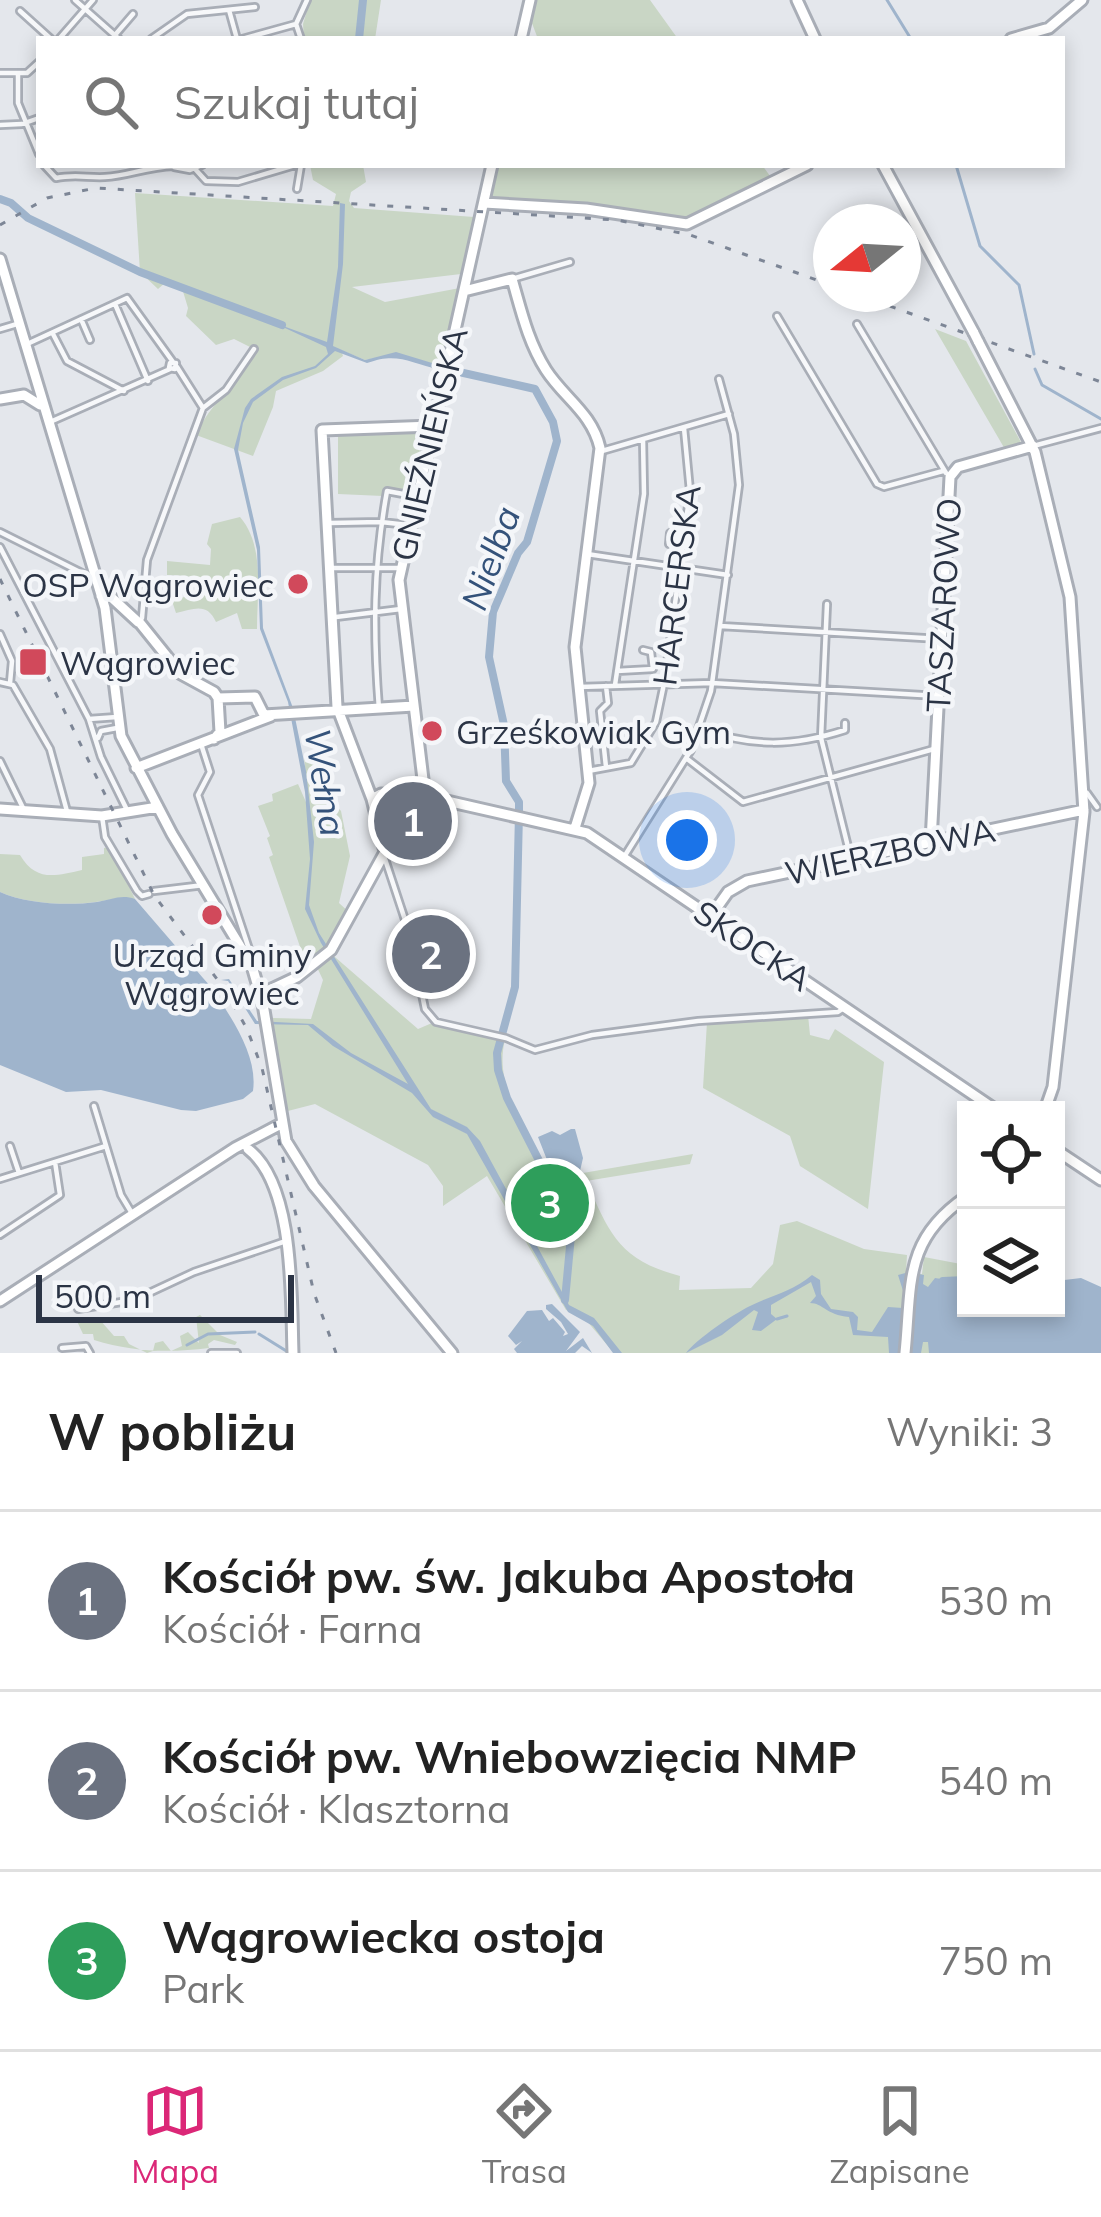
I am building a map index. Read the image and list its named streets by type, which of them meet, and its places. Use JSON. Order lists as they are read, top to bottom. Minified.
{"streets":{"street":["GNIEŹNIEŃSKA","HARCERSKA","TASZAROWO","WIERZBOWA","SKOCKA"]},"crossings":[["GNIEŹNIEŃSKA","SKOCKA"],["TASZAROWO","WIERZBOWA"],["WIERZBOWA","SKOCKA"]],"water":["Nielba","Wełna"],"places":{"other":["OSP Wągrowiec","Grześkowiak Gym","Urząd Gminy Wągrowiec"],"transit":["Wągrowiec"]},"scale_bar":"500 m","north":"left","page":{"search":"Szukaj tutaj","pins":["1","2","3"],"scale":"500 m","heading":["W pobliżu","Wyniki: 3"],"list":[{"mark":"1","name":"Kościół pw. św. Jakuba Apostoła","note":"Kościół · Farna","value":"530 m"},{"mark":"2","name":"Kościół pw. Wniebowzięcia NMP","note":"Kościół · Klasztorna","value":"540 m"},{"mark":"3","name":"Wągrowiecka ostoja","note":"Park","value":"750 m"}],"nav":["Mapa","Trasa","Zapisane"]}}
